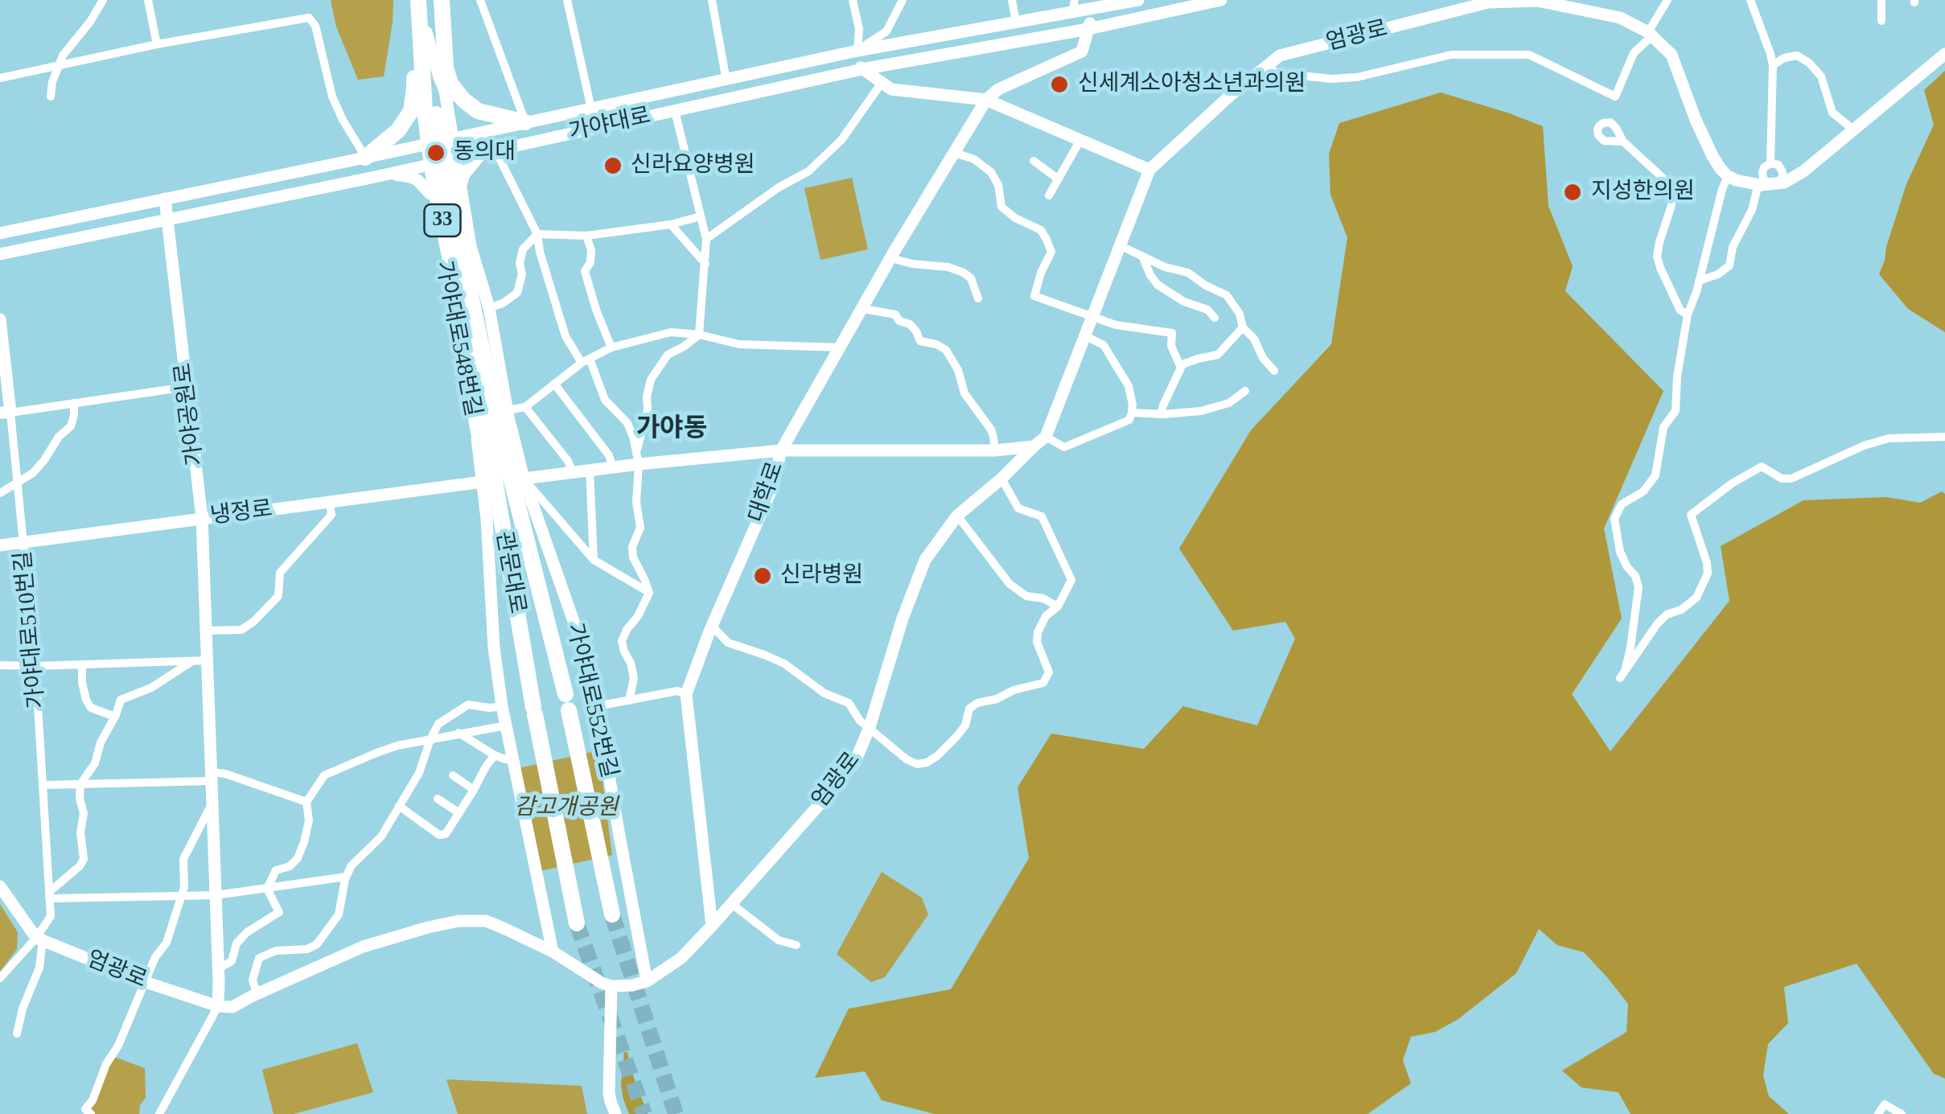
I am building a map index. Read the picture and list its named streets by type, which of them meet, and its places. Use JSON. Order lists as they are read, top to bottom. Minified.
{"streets":{"highway":["33","관문대로"],"main road":["엄광로","가야대로","가야대로548번길","가야공원로","대학로","냉정로","가야대로510번길","가야대로552번길"]},"crossings":[["엄광로","가야공원로"],["엄광로","대학로"],["엄광로","가야대로510번길"],["엄광로","가야대로552번길"],["가야대로","가야대로548번길"],["가야대로","가야공원로"],["가야대로","대학로"],["가야대로","가야대로552번길"],["33","가야대로548번길"],["33","관문대로"],["33","가야대로552번길"],["가야대로548번길","냉정로"],["가야대로548번길","관문대로"],["가야대로548번길","가야대로552번길"],["가야공원로","냉정로"],["냉정로","가야대로510번길"],["관문대로","가야대로552번길"]],"districts":["가야동"],"parks":["감고개공원"],"places":["신세계소아청소년과의원","동의대","신라요양병원","지성한의원","신라병원"]}
